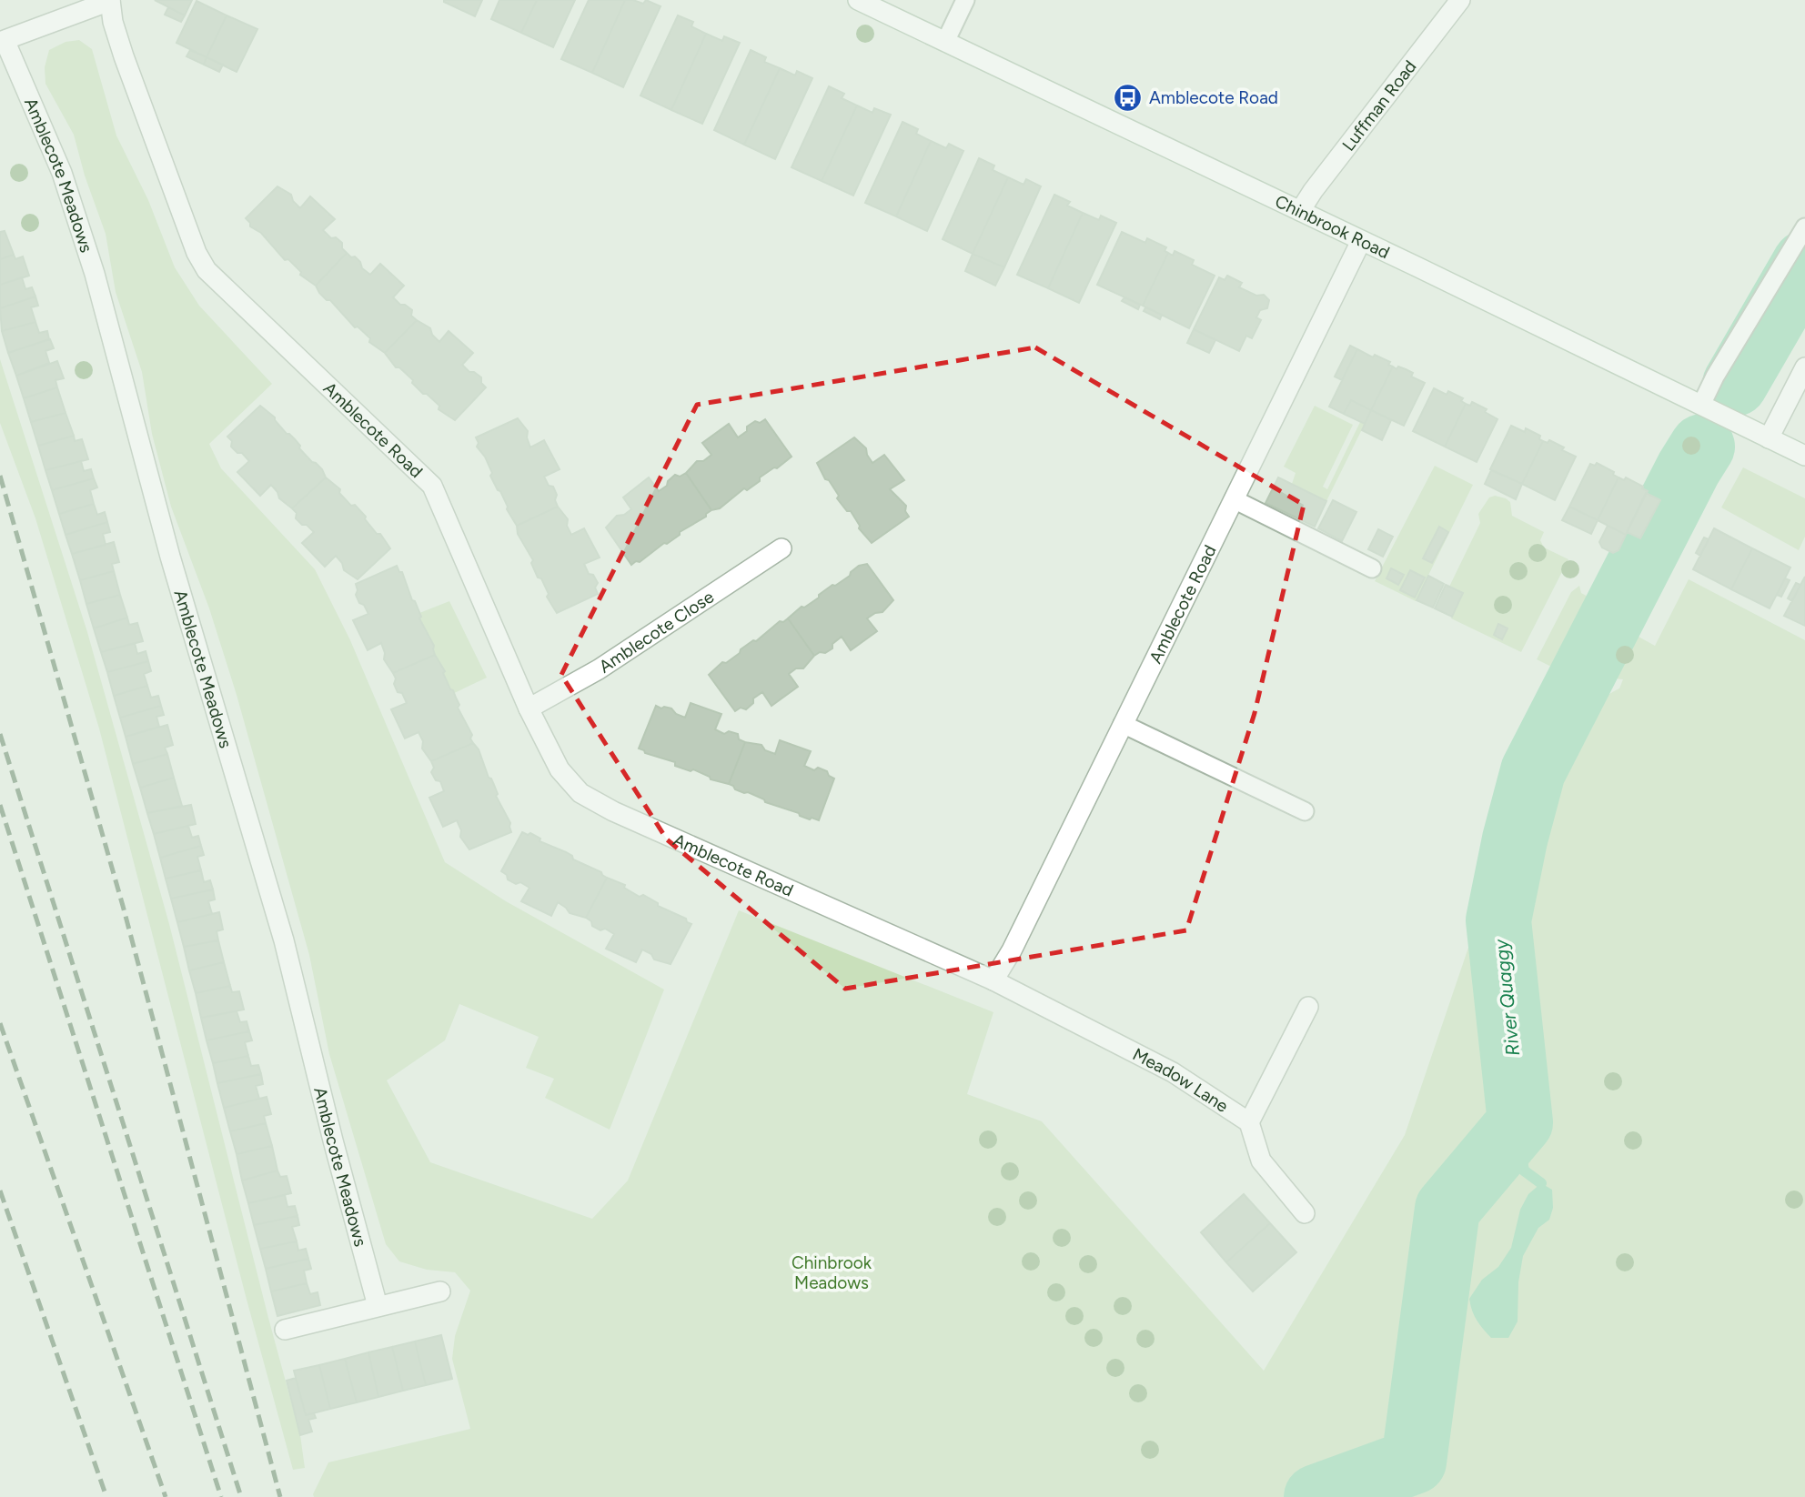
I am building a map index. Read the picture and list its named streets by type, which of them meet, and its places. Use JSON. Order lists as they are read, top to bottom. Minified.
{"streets":{"street":["Luffman Road","Amblecote Meadows","Chinbrook Road","Amblecote Road","Amblecote Close","Meadow Lane"]},"crossings":[["Luffman Road","Chinbrook Road"],["Amblecote Meadows","Amblecote Road"],["Chinbrook Road","Amblecote Road"],["Amblecote Road","Amblecote Close"],["Amblecote Road","Meadow Lane"]],"water":["River Quaggy"],"parks":["Chinbrook Meadows"],"places":{"bus stop":["Amblecote Road"]}}
